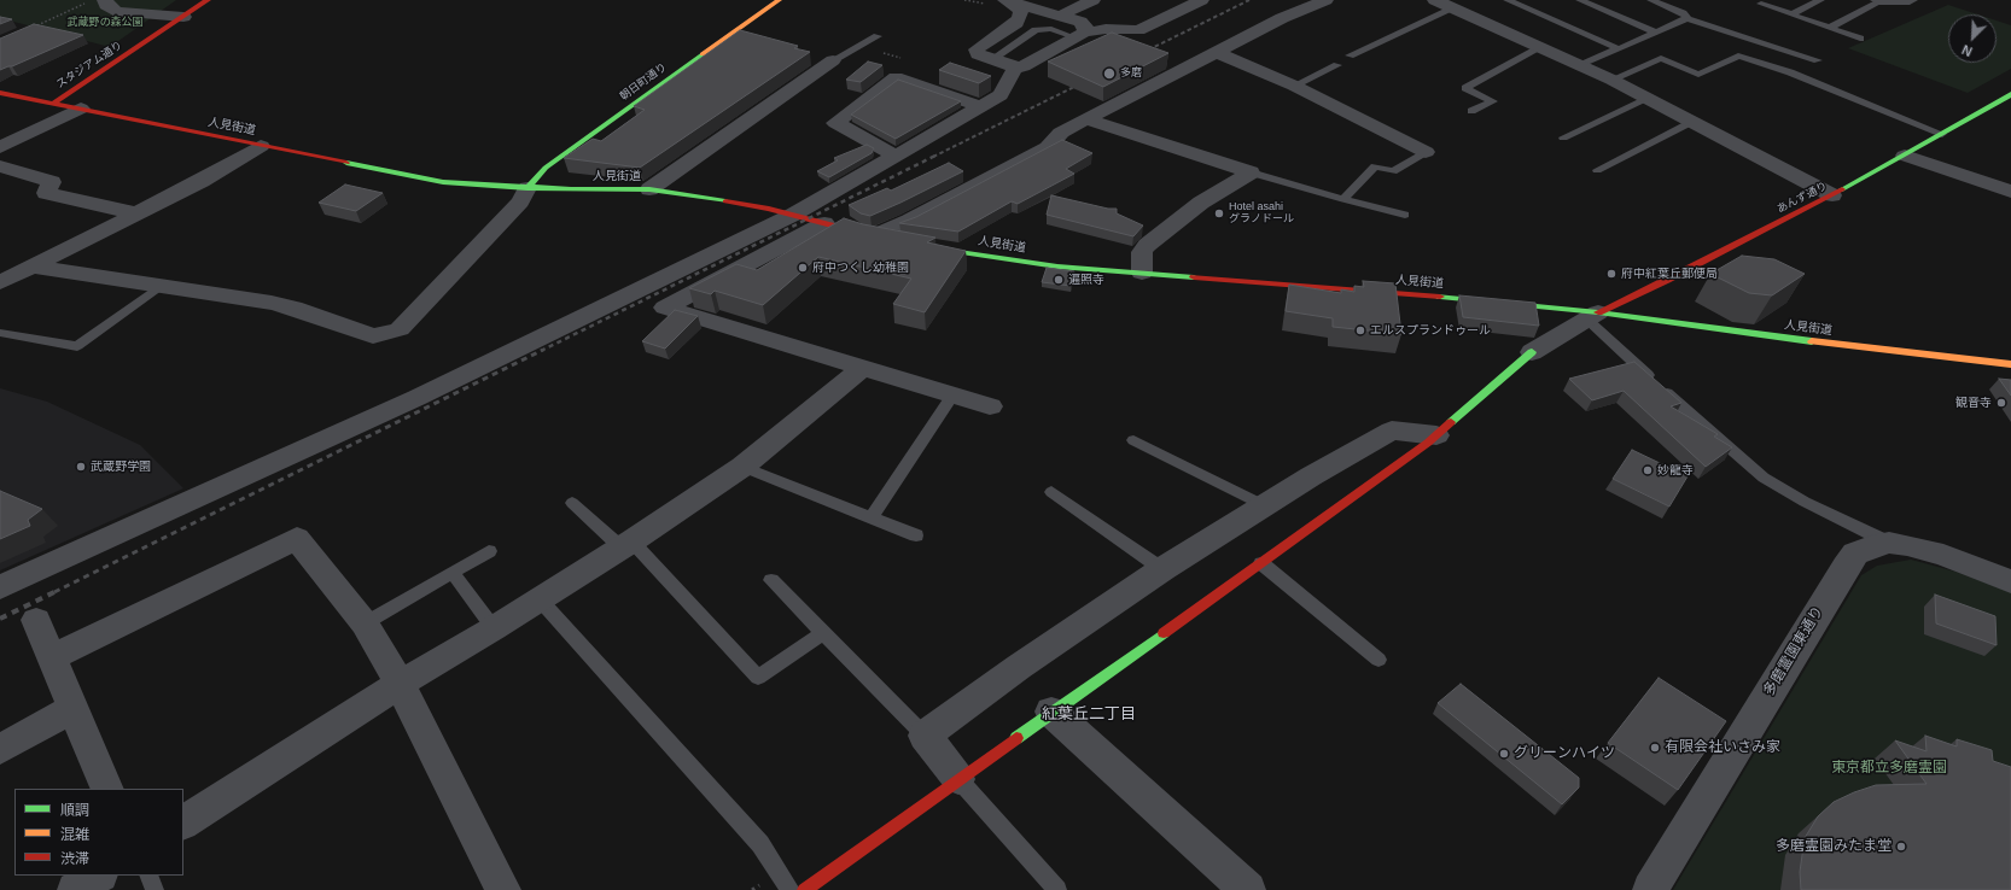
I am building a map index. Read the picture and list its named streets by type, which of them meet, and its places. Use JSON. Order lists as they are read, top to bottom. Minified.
{"streets":{"street":["スタジアム通り","朝日町通り","人見街道","あんず通り","多磨霊園東通り"]},"crossings":[["スタジアム通り","人見街道"],["朝日町通り","人見街道"],["人見街道","あんず通り"]],"districts":["紅葉丘二丁目"],"parks":["武蔵野の森公園","東京都立多磨霊園"],"places":["多磨","Hotel asahi グラノドール","府中つくし幼稚園","府中紅葉丘郵便局","遍照寺","エルスプランドゥール","観音寺","武蔵野学園","妙龍寺","有限会社いさみ家","グリーンハイツ","多磨霊園みたま堂"],"legend":["順調","混雑","渋滞"],"north":"bottom left"}
